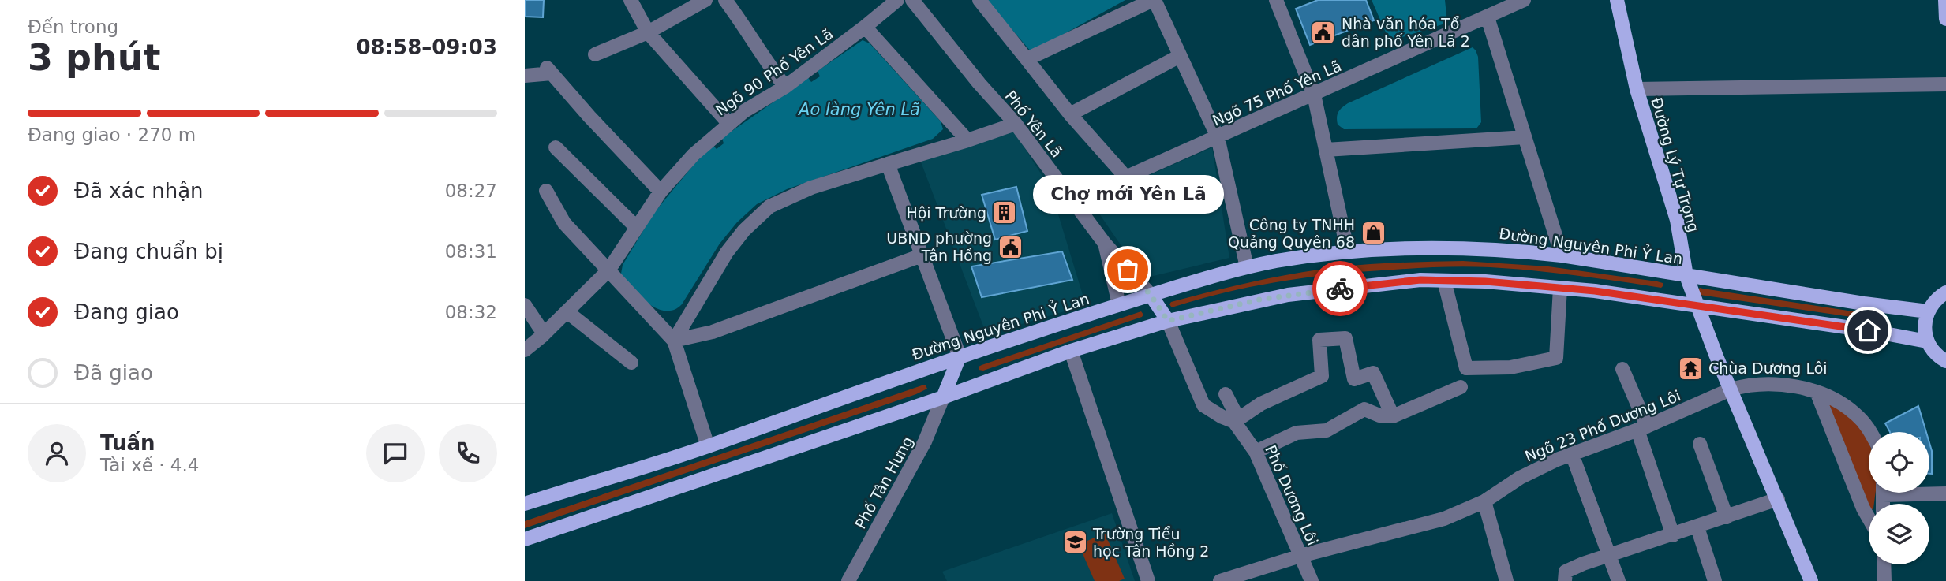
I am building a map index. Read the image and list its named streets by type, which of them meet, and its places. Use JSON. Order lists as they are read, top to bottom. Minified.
{"streets":{"main road":["Đường Lý Tự Trọng","Đường Nguyên Phi Ỷ Lan"],"street":["Ngõ 90 Phố Yên Lã","Ngõ 75 Phố Yên Lã","Phố Yên Lã","Ngõ 23 Phố Dương Lôi","Phố Tân Hưng","Phố Dương Lôi"]},"crossings":[["Ngõ 75 Phố Yên Lã","Phố Yên Lã"],["Phố Yên Lã","Đường Nguyên Phi Ỷ Lan"],["Đường Lý Tự Trọng","Đường Nguyên Phi Ỷ Lan"],["Đường Lý Tự Trọng","Ngõ 23 Phố Dương Lôi"],["Ngõ 23 Phố Dương Lôi","Phố Dương Lôi"]],"water":["Ao làng Yên Lã"],"places":{"public building":["Nhà văn hóa Tổ dân phố Yên Lã 2","UBND phường Tân Hồng"],"building":["Hội Trường"],"shop":["Công ty TNHH Quảng Quyên 68"],"other":["Chợ mới Yên Lã"],"temple":["Chùa Dương Lôi"],"school or university":["Trường Tiểu học Tân Hồng 2"]},"page":{"heading":["3 phút","Đến trong","08:58–09:03"],"panel":["Tuấn","Tài xế · 4.4"],"bar":"Đang giao · 270 m","list":[["Đã xác nhận","08:27"],["Đang chuẩn bị","08:31"],["Đang giao","08:32"],"Đã giao"],"bubble":"Chợ mới Yên Lã"}}
